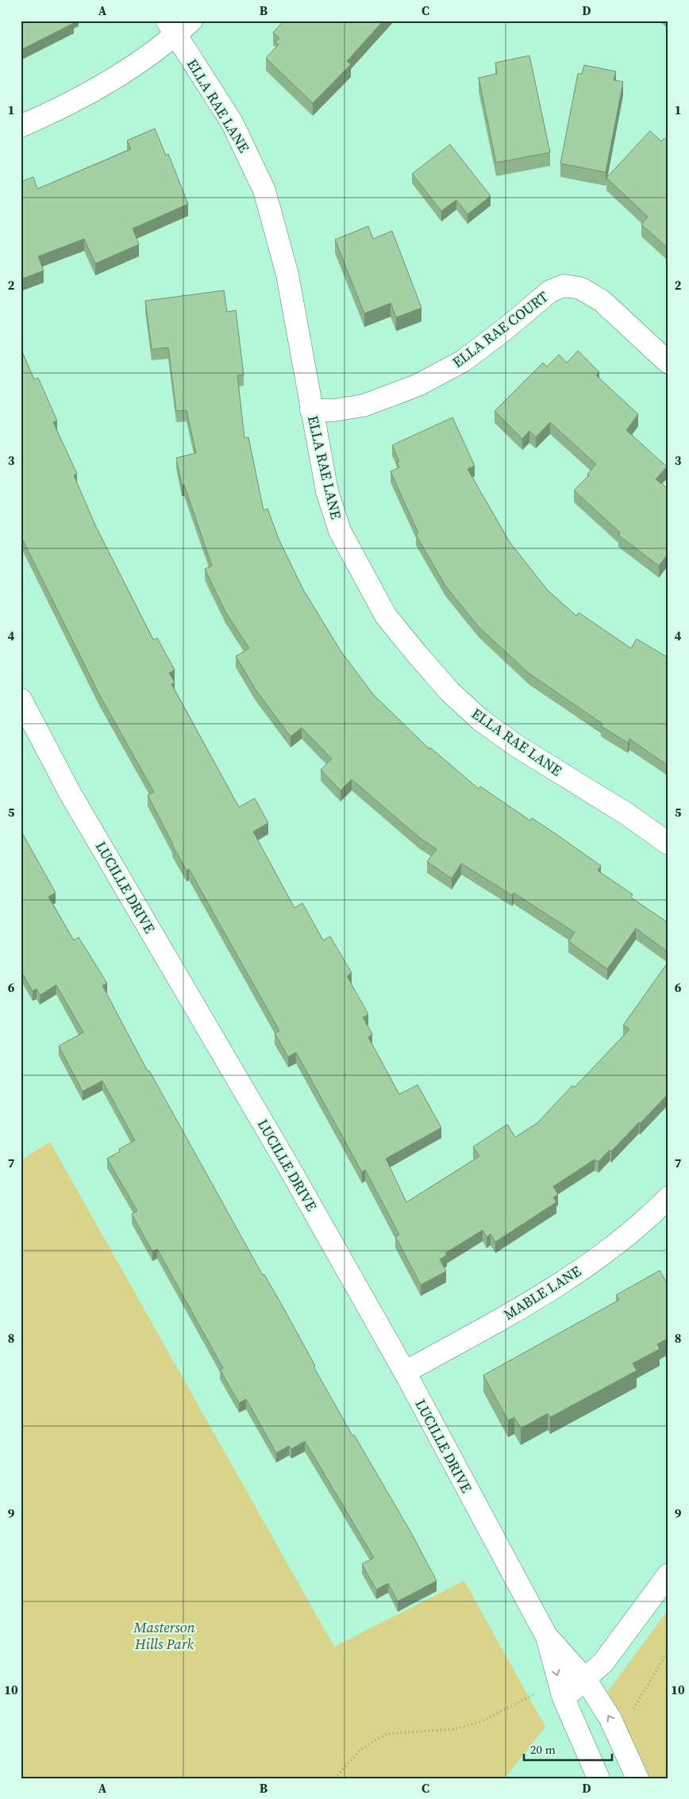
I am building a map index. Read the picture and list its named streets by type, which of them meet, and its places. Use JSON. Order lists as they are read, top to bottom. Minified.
{"streets":{"street":["ELLA RAE LANE","ELLA RAE COURT","LUCILLE DRIVE","MABLE LANE"]},"crossings":[["ELLA RAE LANE","ELLA RAE COURT"],["LUCILLE DRIVE","MABLE LANE"]],"parks":["Masterson Hills Park"],"scale_bar":"20 m","grid":{"columns":["A","B","C","D"],"rows":["1","2","3","4","5","6","7","8","9","10"]}}
